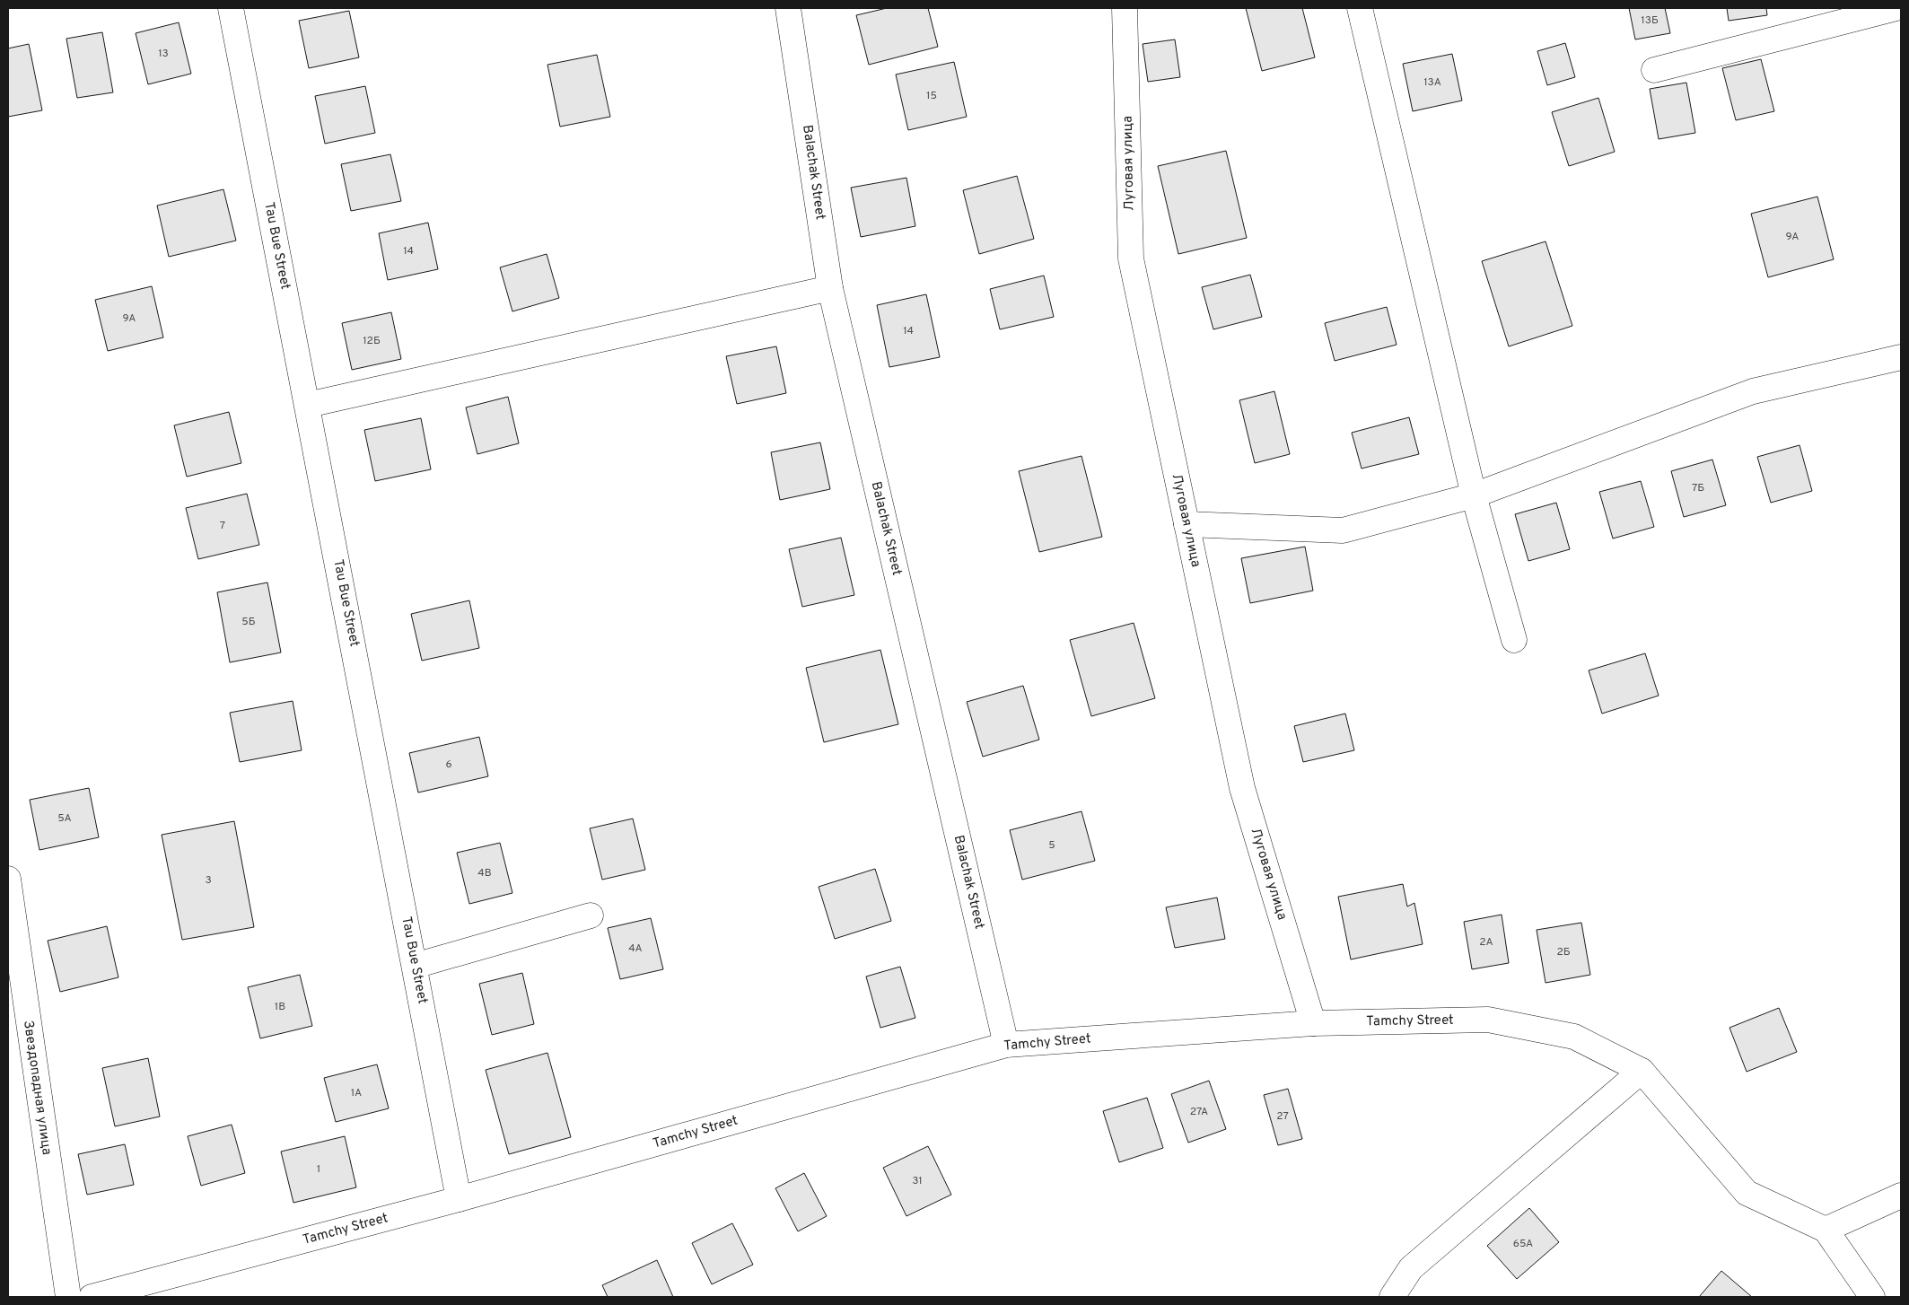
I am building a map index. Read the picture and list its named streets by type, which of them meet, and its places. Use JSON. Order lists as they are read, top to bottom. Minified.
{"streets":{"street":["Луговая улица","Balachak Street","Tau Bue Street","Tamchy Street","Звездопадная улица"]},"crossings":[["Луговая улица","Tamchy Street"],["Balachak Street","Tamchy Street"],["Tau Bue Street","Tamchy Street"]],"house_numbers":["13Б","13","13А","15","9А","14","9А","14","12Б","7Б","7","5Б","6","5А","5","4В","3","2А","4А","2Б","1В","1А","27А","27","1","31","65А"]}
